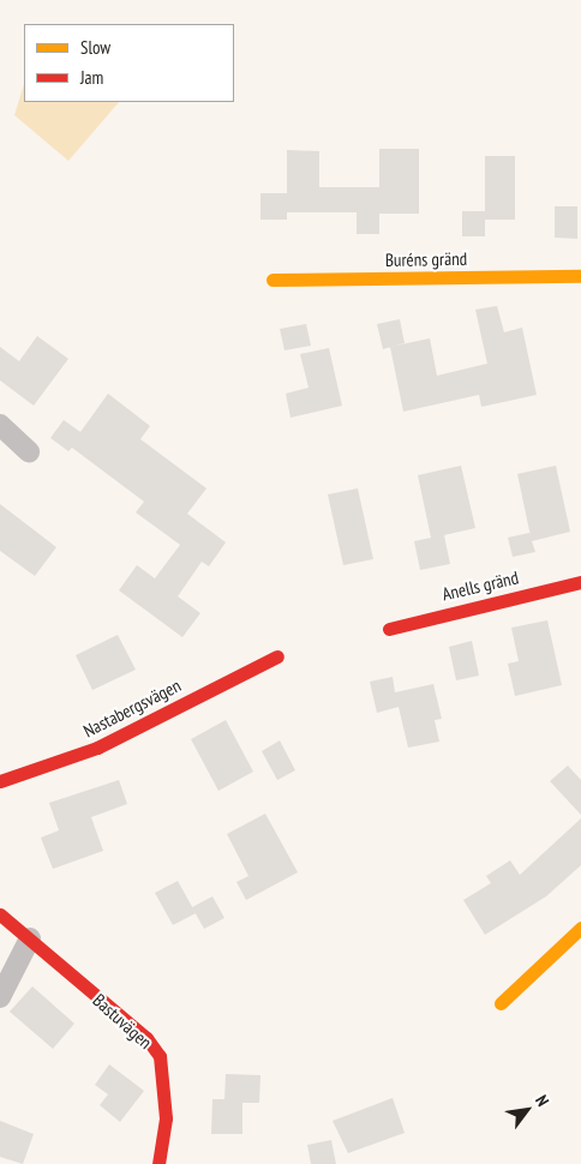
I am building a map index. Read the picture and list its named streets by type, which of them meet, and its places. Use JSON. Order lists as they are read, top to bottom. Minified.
{"streets":{"street":["Buréns gränd","Anells gränd","Nastabergsvägen","Bastuvägen"]},"legend":["Slow","Jam"],"north":"top right"}
